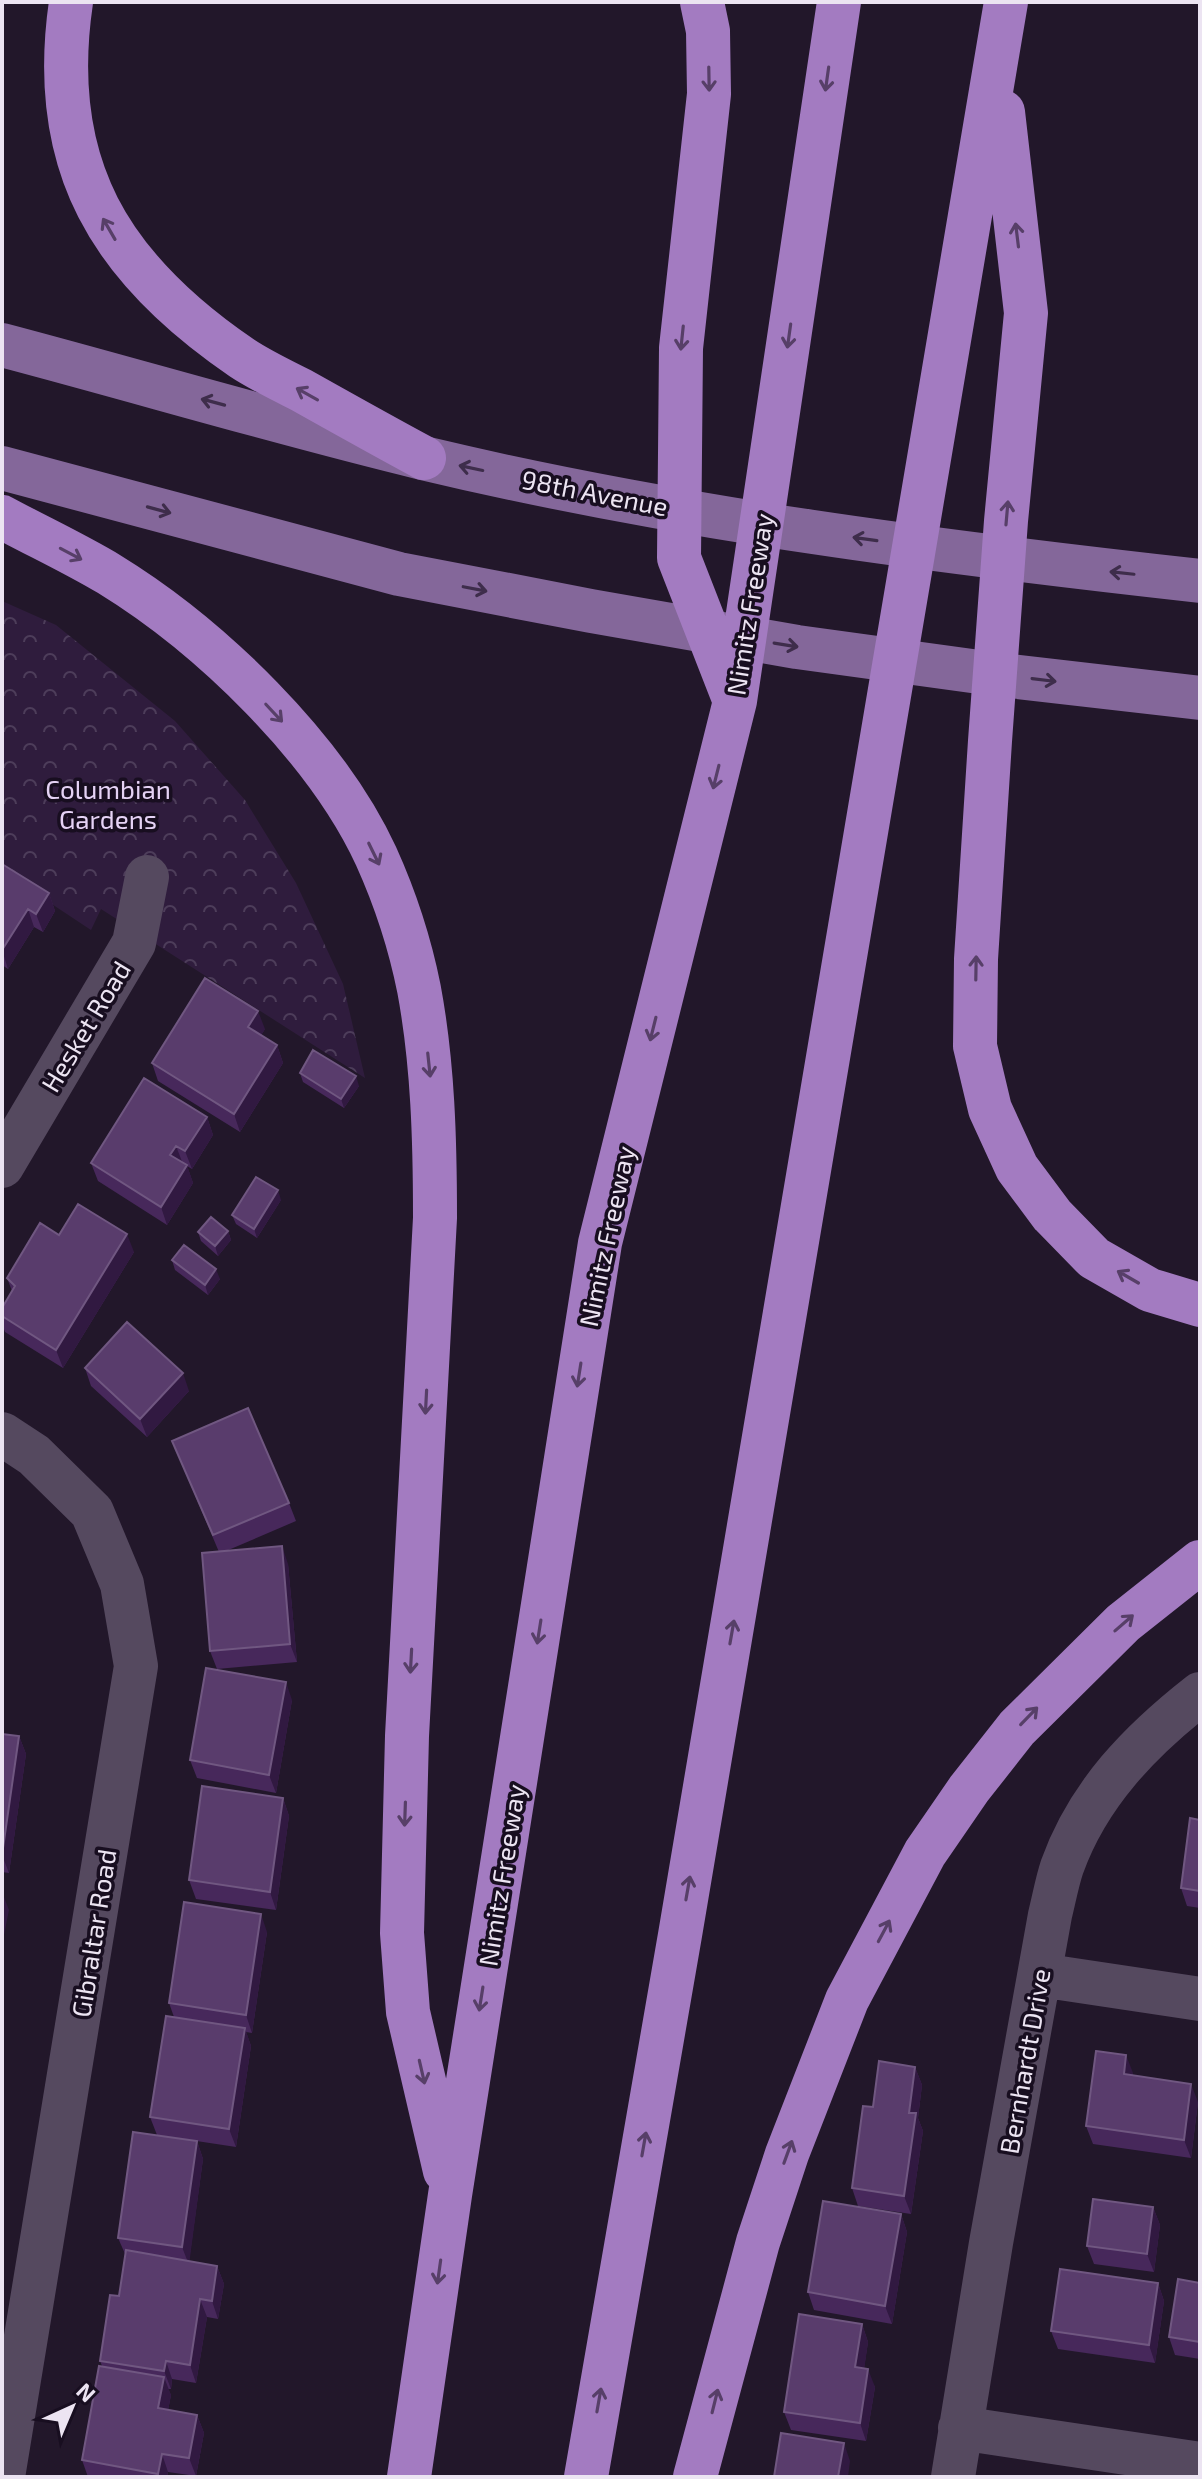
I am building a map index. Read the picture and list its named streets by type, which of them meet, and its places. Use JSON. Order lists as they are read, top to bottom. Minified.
{"streets":{"highway":["Nimitz Freeway"],"main road":["98th Avenue"],"street":["Hesket Road","Gibraltar Road","Bernhardt Drive"]},"parks":["Columbian Gardens"],"north":"top right"}
